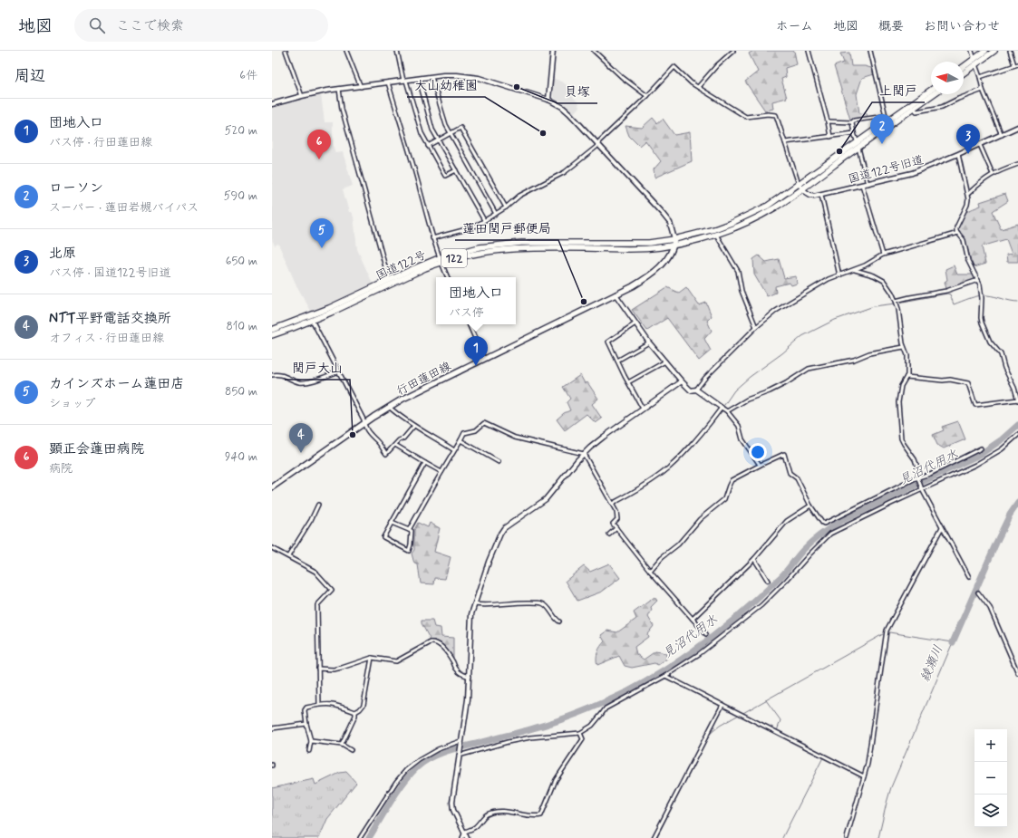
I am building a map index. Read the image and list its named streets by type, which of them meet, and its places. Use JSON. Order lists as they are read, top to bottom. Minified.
{"streets":{"highway":["122","国道122号"],"main road":["行田蓮田線"],"street":["国道122号旧道"]},"crossings":[["国道122号旧道","122"],["122","国道122号"],["122","行田蓮田線"],["国道122号","行田蓮田線"]],"water":["見沼代用水","綾瀬川"],"places":["貝塚","大山幼稚園","上閏戸","蓮田閏戸郵便局","閏戸大山"],"north":"left","page":{"header":"地図","search":"ここで検索","nav":["ホーム","地図","概要","お問い合わせ"],"heading":["周辺","6件"],"list":[{"mark":"1","name":"団地入口","note":"バス停 · 行田蓮田線","value":"520 m"},{"mark":"2","name":"ローソン","note":"スーパー · 蓮田岩槻バイパス","value":"590 m"},{"mark":"3","name":"北原","note":"バス停 · 国道122号旧道","value":"650 m"},{"mark":"4","name":"NTT平野電話交換所","note":"オフィス · 行田蓮田線","value":"810 m"},{"mark":"5","name":"カインズホーム蓮田店","note":"ショップ","value":"850 m"},{"mark":"6","name":"顕正会蓮田病院","note":"病院","value":"940 m"}],"pins":["2","3","6","5","1","4"],"popup":["団地入口","バス停"],"map_buttons":["+","−"]}}
